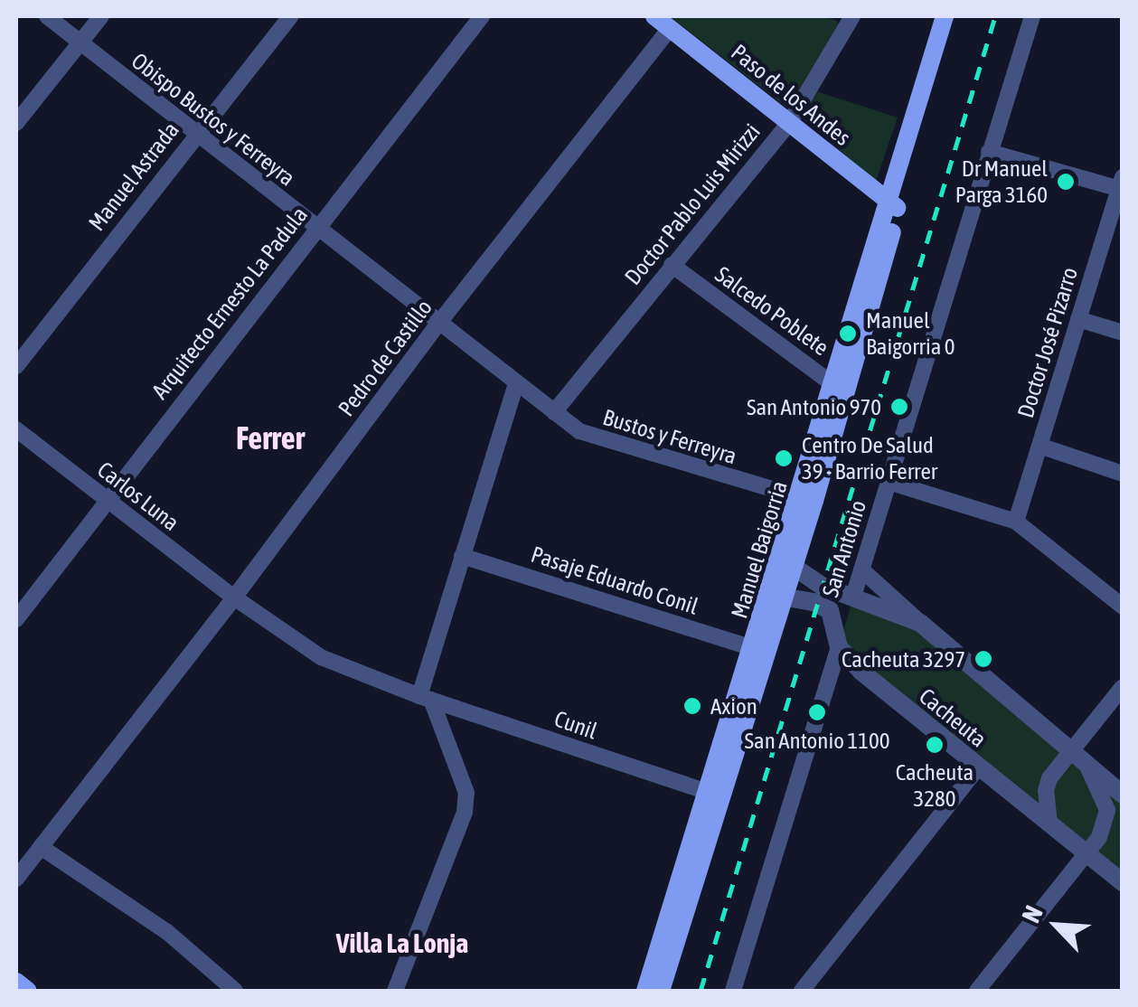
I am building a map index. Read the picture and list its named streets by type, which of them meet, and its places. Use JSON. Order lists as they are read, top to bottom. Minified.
{"streets":{"main road":["Paso de los Andes","Manuel Baigorria"],"street":["Obispo Bustos y Ferreyra","Manuel Astrada","Doctor Pablo Luis Mirizzi","Arquitecto Ernesto La Padula","Salcedo Poblete","Doctor José Pizarro","Pedro de Castillo","Bustos y Ferreyra","Carlos Luna","San Antonio","Pasaje Eduardo Conil","Cacheuta","Cunil"]},"crossings":[["Paso de los Andes","Doctor Pablo Luis Mirizzi"],["Paso de los Andes","Pedro de Castillo"],["Paso de los Andes","Manuel Baigorria"],["Obispo Bustos y Ferreyra","Manuel Astrada"],["Obispo Bustos y Ferreyra","Arquitecto Ernesto La Padula"],["Obispo Bustos y Ferreyra","Pedro de Castillo"],["Obispo Bustos y Ferreyra","Bustos y Ferreyra"],["Doctor Pablo Luis Mirizzi","Salcedo Poblete"],["Doctor Pablo Luis Mirizzi","Bustos y Ferreyra"],["Arquitecto Ernesto La Padula","Carlos Luna"],["Salcedo Poblete","Manuel Baigorria"],["Pedro de Castillo","Bustos y Ferreyra"],["Pedro de Castillo","Carlos Luna"],["Bustos y Ferreyra","Manuel Baigorria"],["Carlos Luna","Cunil"],["San Antonio","Cacheuta"],["Manuel Baigorria","Pasaje Eduardo Conil"],["Manuel Baigorria","Cacheuta"],["Manuel Baigorria","Cunil"]],"districts":["Ferrer","Villa La Lonja"],"places":["Dr Manuel Parga 3160","Manuel Baigorria 0","San Antonio 970","Centro De Salud 39 - Barrio Ferrer","Cacheuta 3297","Axion","San Antonio 1100","Cacheuta 3280"],"north":"top left"}
